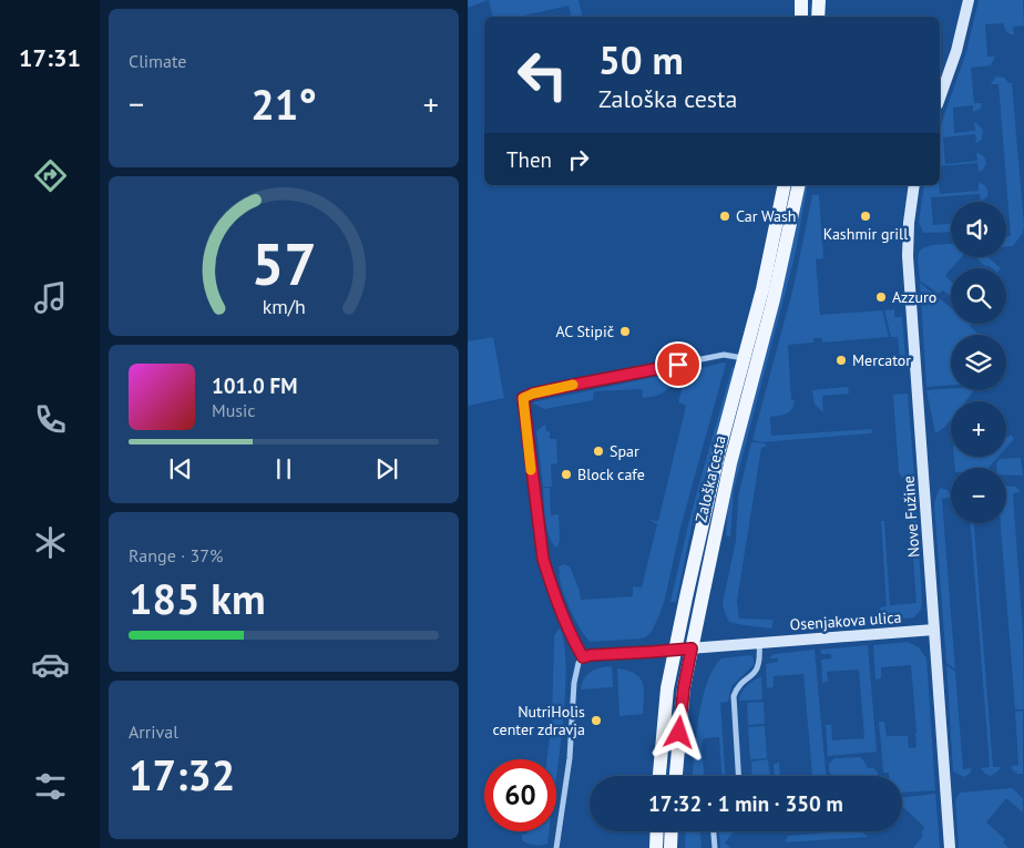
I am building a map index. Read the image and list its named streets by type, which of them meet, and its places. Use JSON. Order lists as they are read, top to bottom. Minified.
{"streets":{"main road":["Zaloška cesta"],"street":["Nove Fužine","Osenjakova ulica"]},"crossings":[["Zaloška cesta","Osenjakova ulica"],["Nove Fužine","Osenjakova ulica"]],"places":["Car Wash","Kashmir grill","Azzuro","AC Stipič","Mercator","Spar","Block cafe","NutriHolis center zdravja"],"page":{"tabs":"17:31","tile":["Climate",["Range · 37%","185 km"],["Arrival","17:32"]],"turn":["50 m","Zaloška cesta"],"heat":["−","21°","+"],"then":"Then","map_buttons":["+","−"],"song":["101.0 FM","Music"],"limit":"60","trip":"17:32 · 1 min · 350 m","gauge":["57","km/h"]}}
